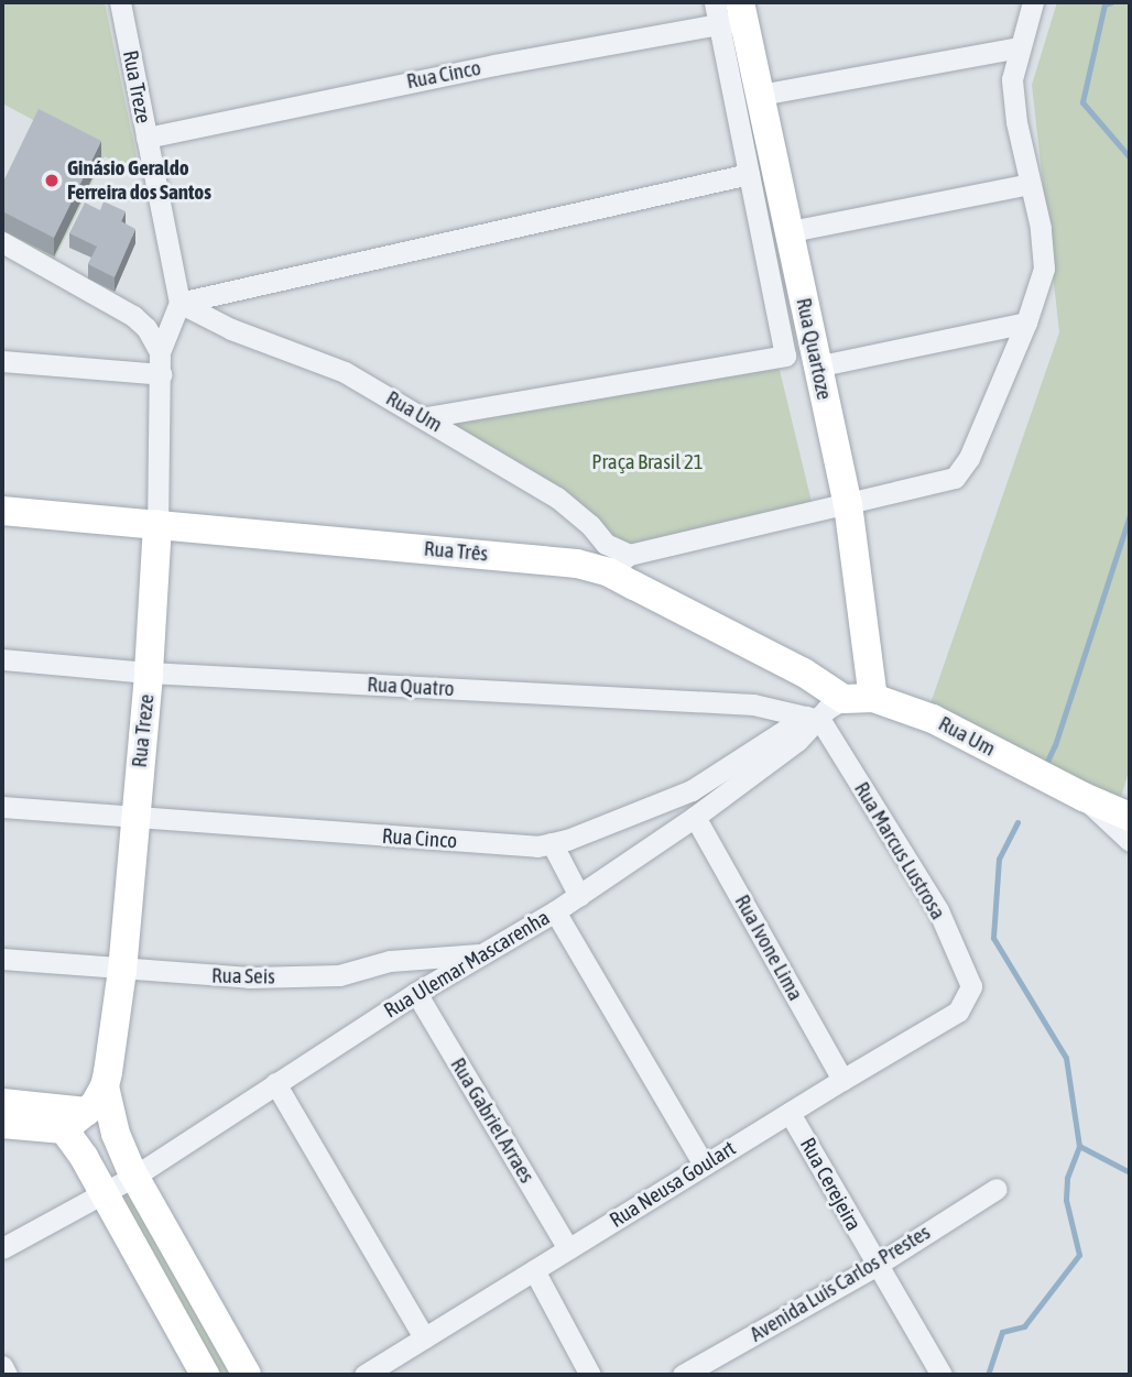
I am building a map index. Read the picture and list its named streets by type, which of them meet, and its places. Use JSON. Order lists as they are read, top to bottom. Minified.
{"streets":{"street":["Rua Cinco","Rua Treze","Rua Quartoze","Rua Um","Rua Três","Rua Quatro","Rua Marcus Lustrosa","Rua Ivone Lima","Rua Ulemar Mascarenha","Rua Seis","Rua Gabriel Arraes","Rua Neusa Goulart","Rua Cerejeira","Avenida Luís Carlos Prestes"]},"crossings":[["Rua Cinco","Rua Treze"],["Rua Cinco","Rua Quartoze"],["Rua Cinco","Rua Quatro"],["Rua Cinco","Rua Marcus Lustrosa"],["Rua Cinco","Rua Ulemar Mascarenha"],["Rua Treze","Rua Um"],["Rua Treze","Rua Três"],["Rua Treze","Rua Quatro"],["Rua Treze","Rua Seis"],["Rua Quartoze","Rua Um"],["Rua Um","Rua Três"],["Rua Quatro","Rua Marcus Lustrosa"],["Rua Quatro","Rua Ulemar Mascarenha"],["Rua Marcus Lustrosa","Rua Ulemar Mascarenha"],["Rua Marcus Lustrosa","Rua Neusa Goulart"],["Rua Ivone Lima","Rua Ulemar Mascarenha"],["Rua Ivone Lima","Rua Neusa Goulart"],["Rua Ulemar Mascarenha","Rua Seis"],["Rua Ulemar Mascarenha","Rua Gabriel Arraes"],["Rua Gabriel Arraes","Rua Neusa Goulart"],["Rua Neusa Goulart","Rua Cerejeira"],["Rua Cerejeira","Avenida Luís Carlos Prestes"]],"parks":["Praça Brasil 21"],"places":["Ginásio Geraldo Ferreira dos Santos"]}
